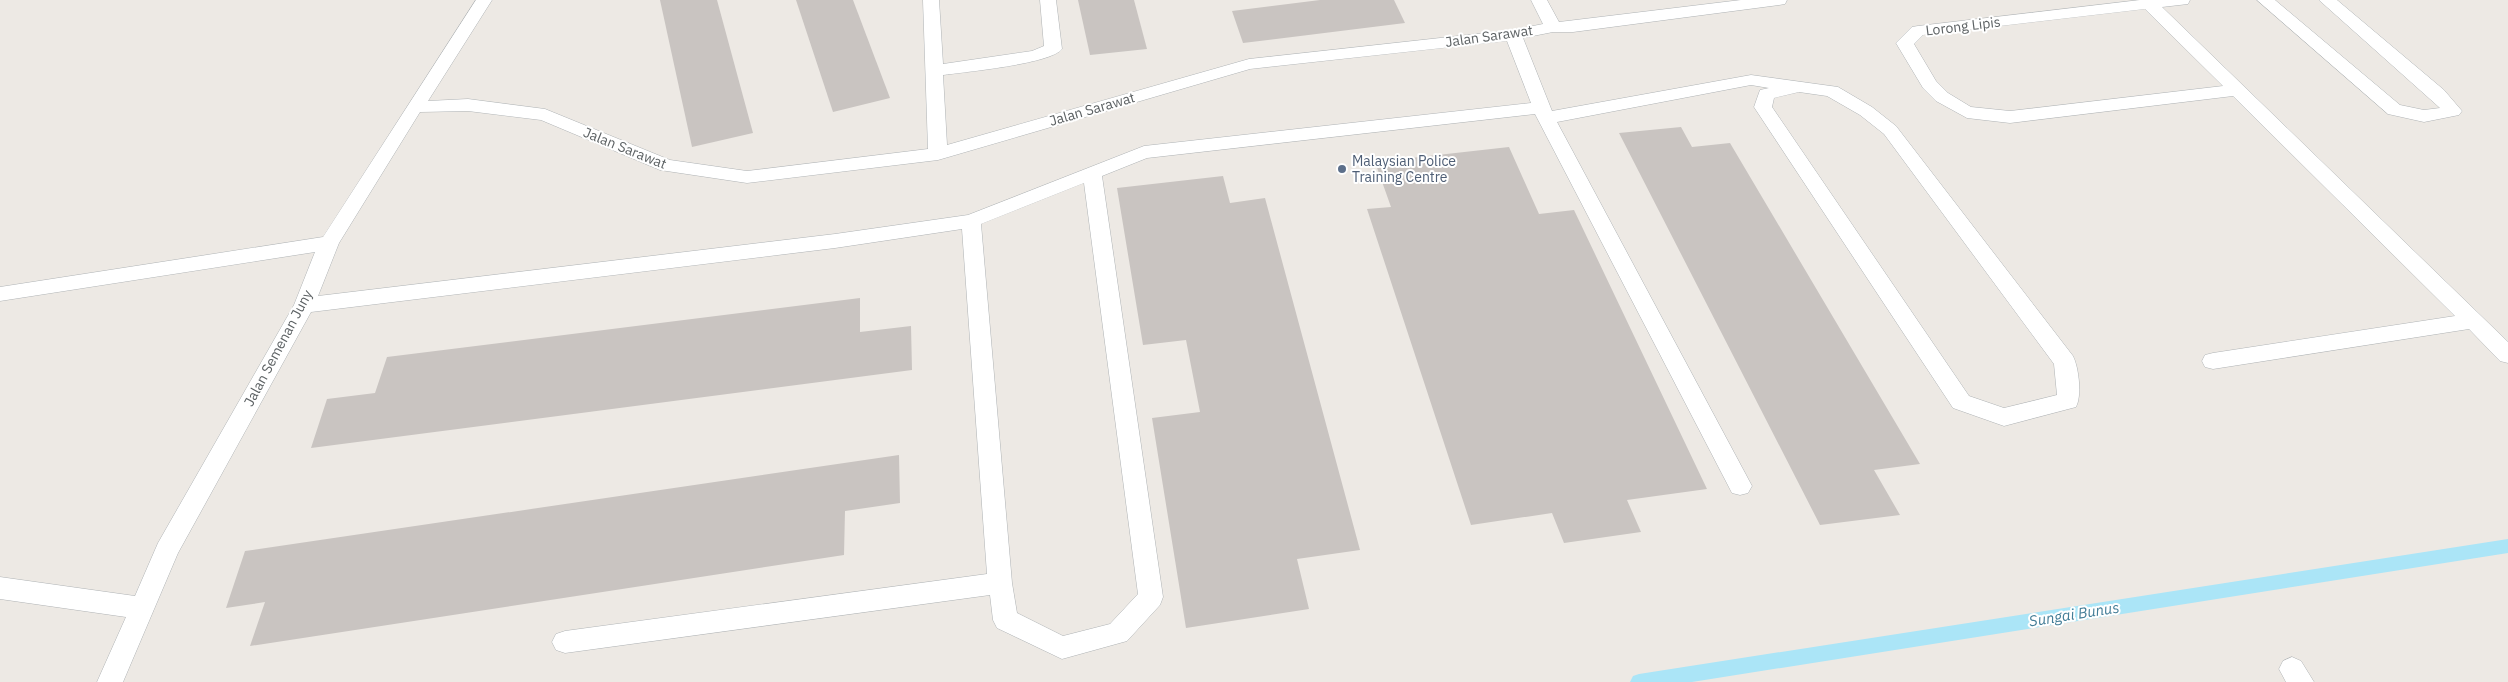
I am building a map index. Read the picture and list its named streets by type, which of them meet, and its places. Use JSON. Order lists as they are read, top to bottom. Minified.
{"streets":{"lane":["Lorong Lipis","Jalan Sarawat","Jalan Semenan Juny"]},"crossings":[["Jalan Sarawat","Jalan Semenan Juny"]],"water":["Sungai Bunus"],"places":["Malaysian Police Training Centre"]}
